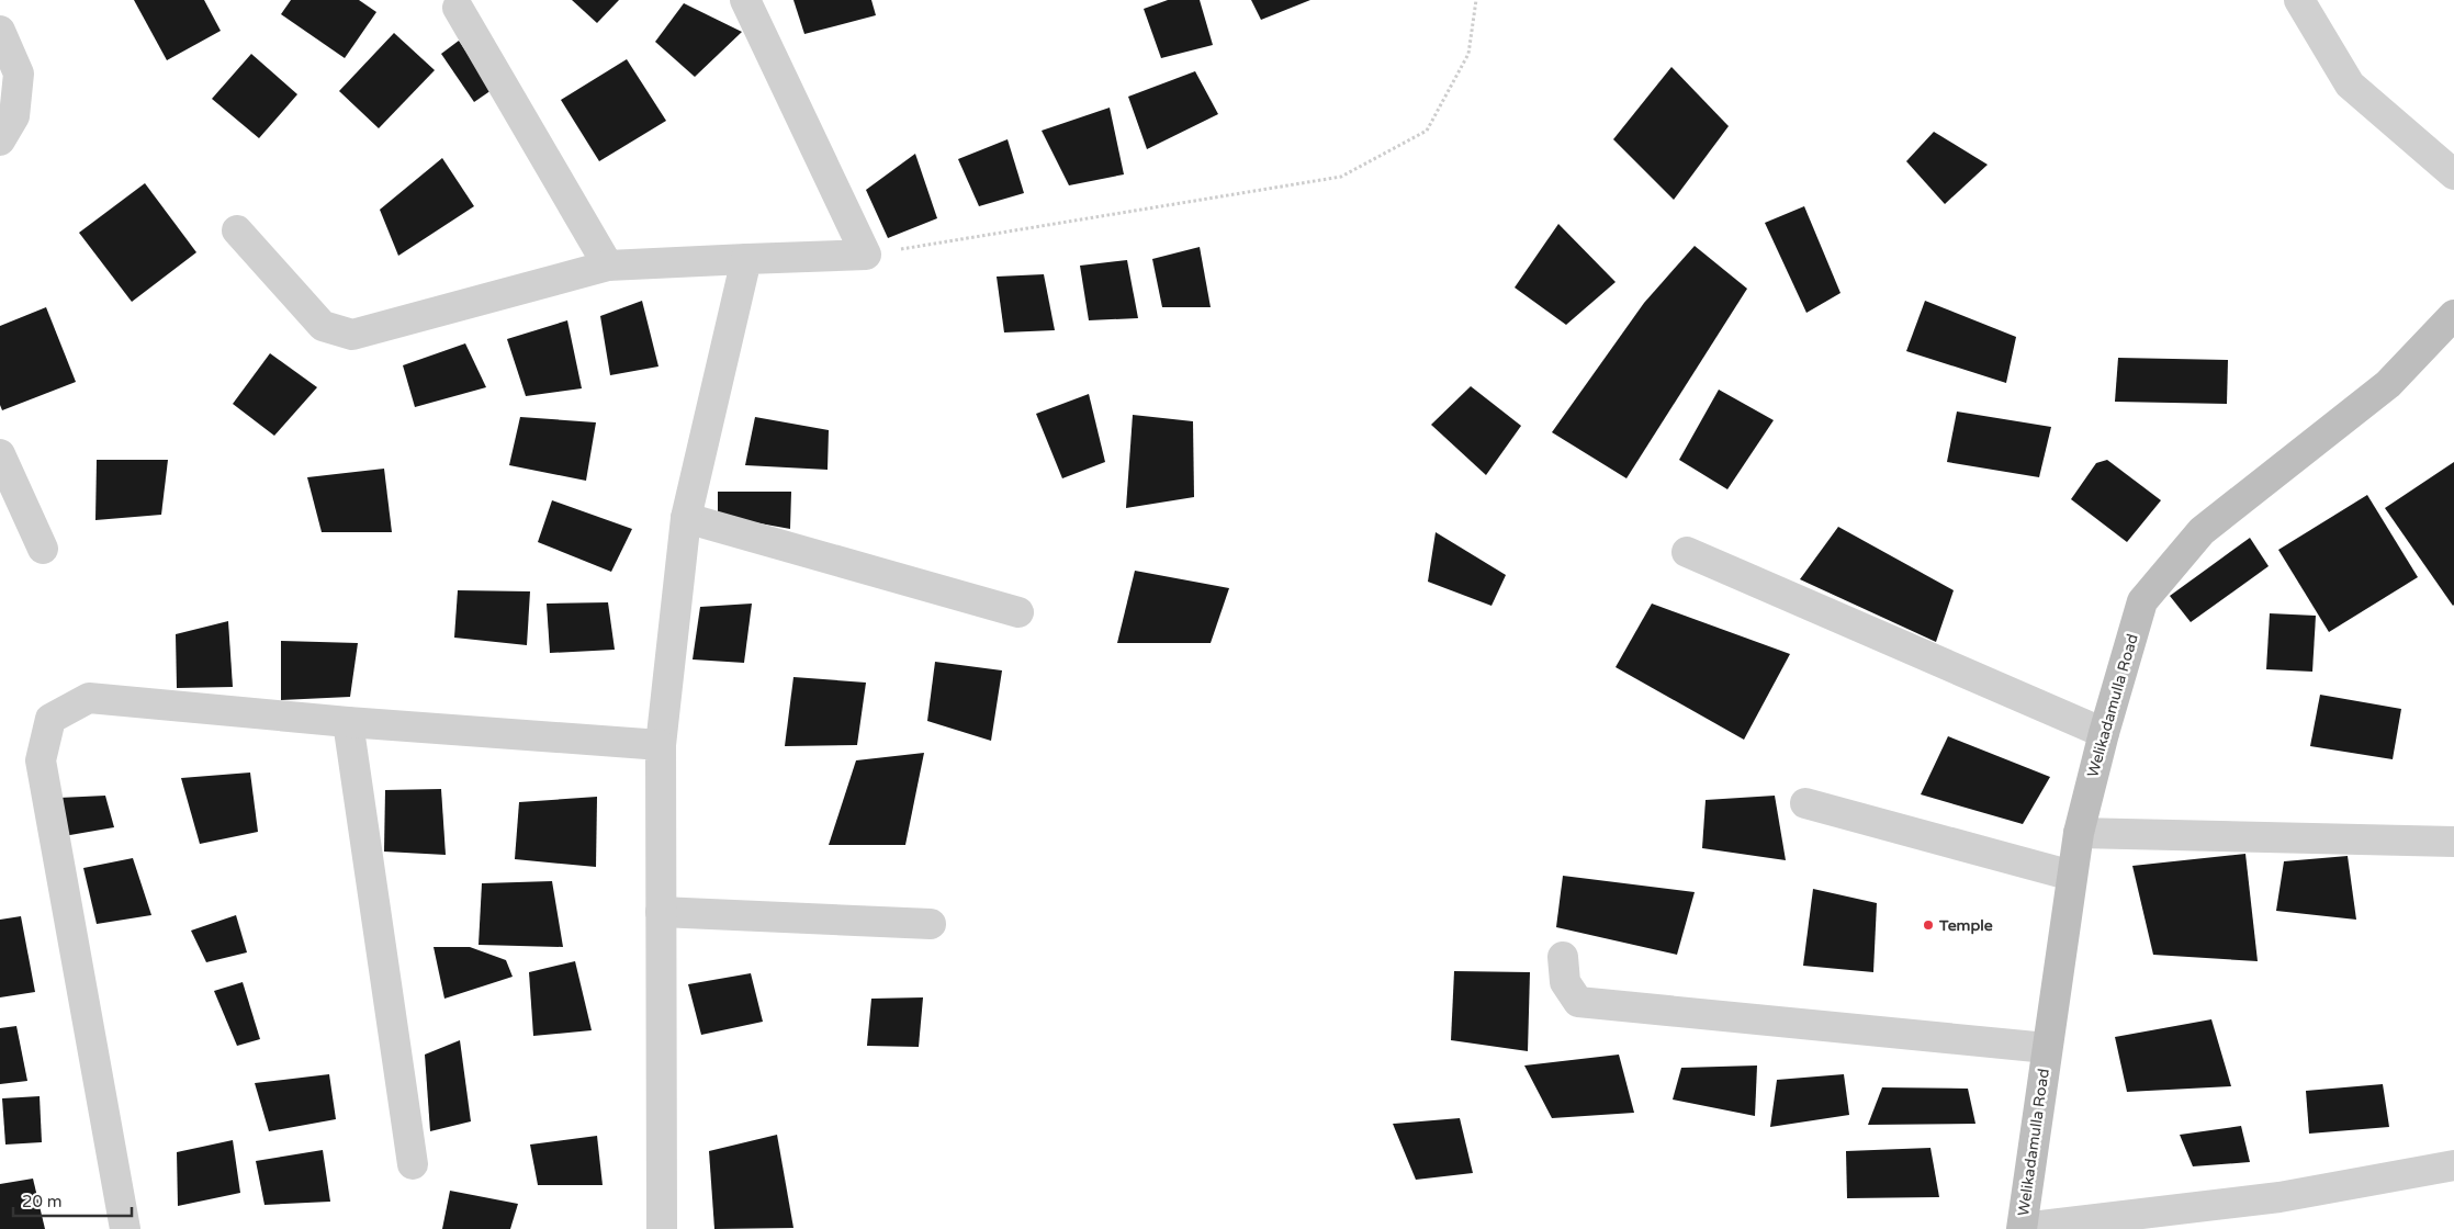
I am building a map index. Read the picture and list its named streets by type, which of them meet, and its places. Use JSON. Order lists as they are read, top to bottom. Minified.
{"streets":{"street":["Welikadamulla Road"]},"places":["Temple"],"scale_bar":"20 m"}
